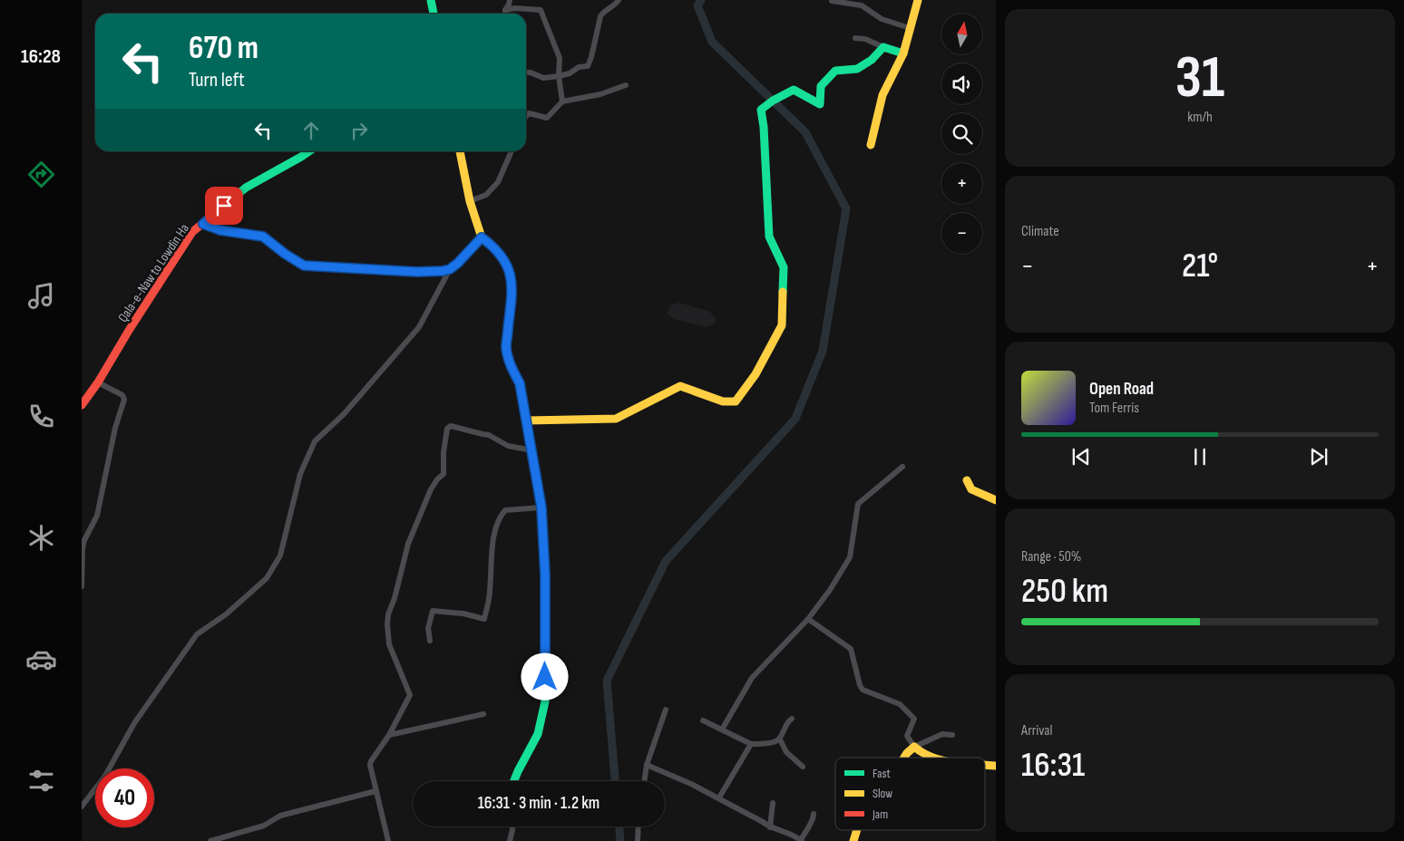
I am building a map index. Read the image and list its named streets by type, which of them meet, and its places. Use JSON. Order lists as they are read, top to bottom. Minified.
{"streets":{"street":["Qala-e-Naw to Lowdin Ha"]},"legend":["Fast","Slow","Jam"],"north":"top","page":{"tabs":"16:28","tile":[["31","km/h"],"Climate",["Range · 50%","250 km"],["Arrival","16:31"]],"map_buttons":["+","−"],"turn":["670 m","Turn left"],"heat":["−","21°","+"],"song":["Open Road","Tom Ferris"],"limit":"40","trip":"16:31 · 3 min · 1.2 km"}}
